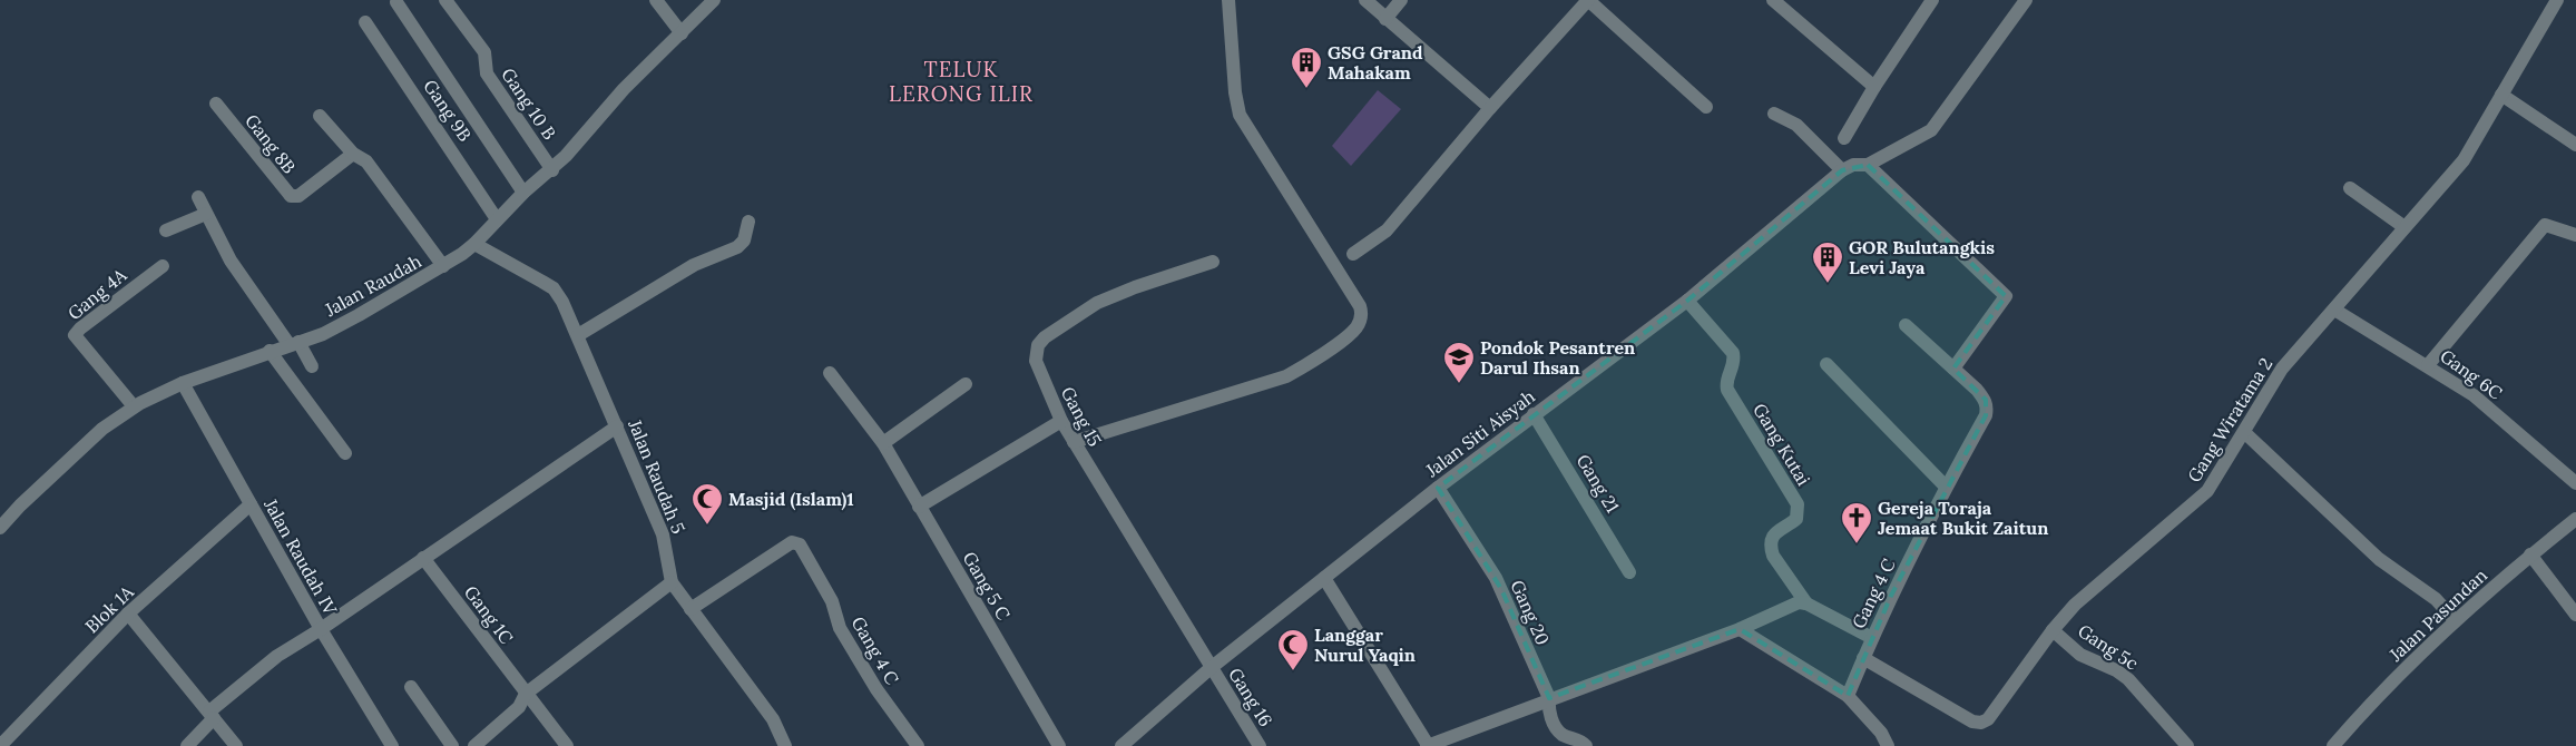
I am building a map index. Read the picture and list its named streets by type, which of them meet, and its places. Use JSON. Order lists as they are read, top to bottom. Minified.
{"streets":{"street":["Gang 10 B","Gang 9B","Gang 8B","Jalan Raudah","Gang 4A","Gang 6C","Gang 15","Gang Wiratama 2","Jalan Siti Aisyah","Gang Kutai","Jalan Raudah 5","Gang 21","Jalan Raudah IV","Gang 5 C","Gang 4 C","Blok 1A","Gang 20","Gang 1C","Jalan Pasundan","Gang 5c","Gang 16"]},"crossings":[["Gang 10 B","Jalan Raudah"],["Gang 9B","Jalan Raudah"],["Jalan Raudah","Gang 4A"],["Jalan Raudah","Jalan Raudah 5"],["Jalan Raudah","Jalan Raudah IV"],["Gang 6C","Gang Wiratama 2"],["Gang 15","Jalan Siti Aisyah"],["Gang 15","Gang 16"],["Gang Wiratama 2","Gang 4 C"],["Gang Wiratama 2","Gang 5c"],["Jalan Siti Aisyah","Gang Kutai"],["Jalan Siti Aisyah","Gang 21"],["Jalan Siti Aisyah","Gang 20"],["Jalan Siti Aisyah","Gang 16"],["Jalan Raudah 5","Gang 4 C"],["Jalan Raudah IV","Blok 1A"]],"districts":["TELUK LERONG ILIR"],"places":{"building":["GSG Grand Mahakam","GOR Bulutangkis Levi Jaya"],"school or university":["Pondok Pesantren Darul Ihsan"],"mosque":["Masjid (Islam)1","Langgar Nurul Yaqin"],"church":["Gereja Toraja Jemaat Bukit Zaitun"]}}
